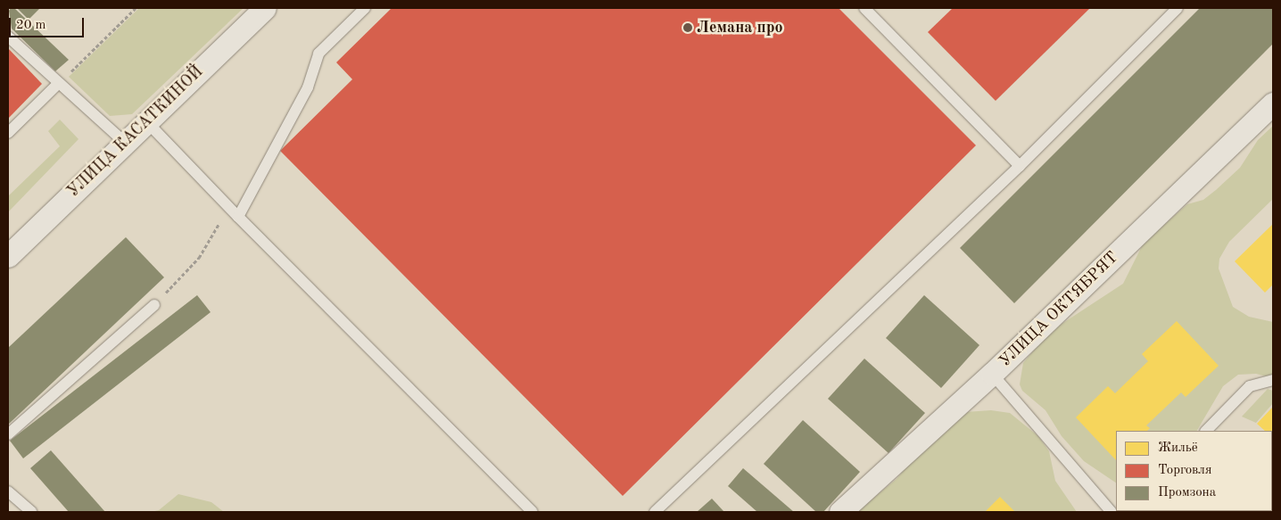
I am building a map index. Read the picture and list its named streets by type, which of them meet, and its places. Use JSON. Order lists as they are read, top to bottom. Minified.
{"streets":{"street":["УЛИЦА КАСАТКИНОЙ","УЛИЦА ОКТЯБРЯТ"]},"places":["Лемана про"],"legend":["Жильё","Торговля","Промзона"],"scale_bar":"20 m"}
